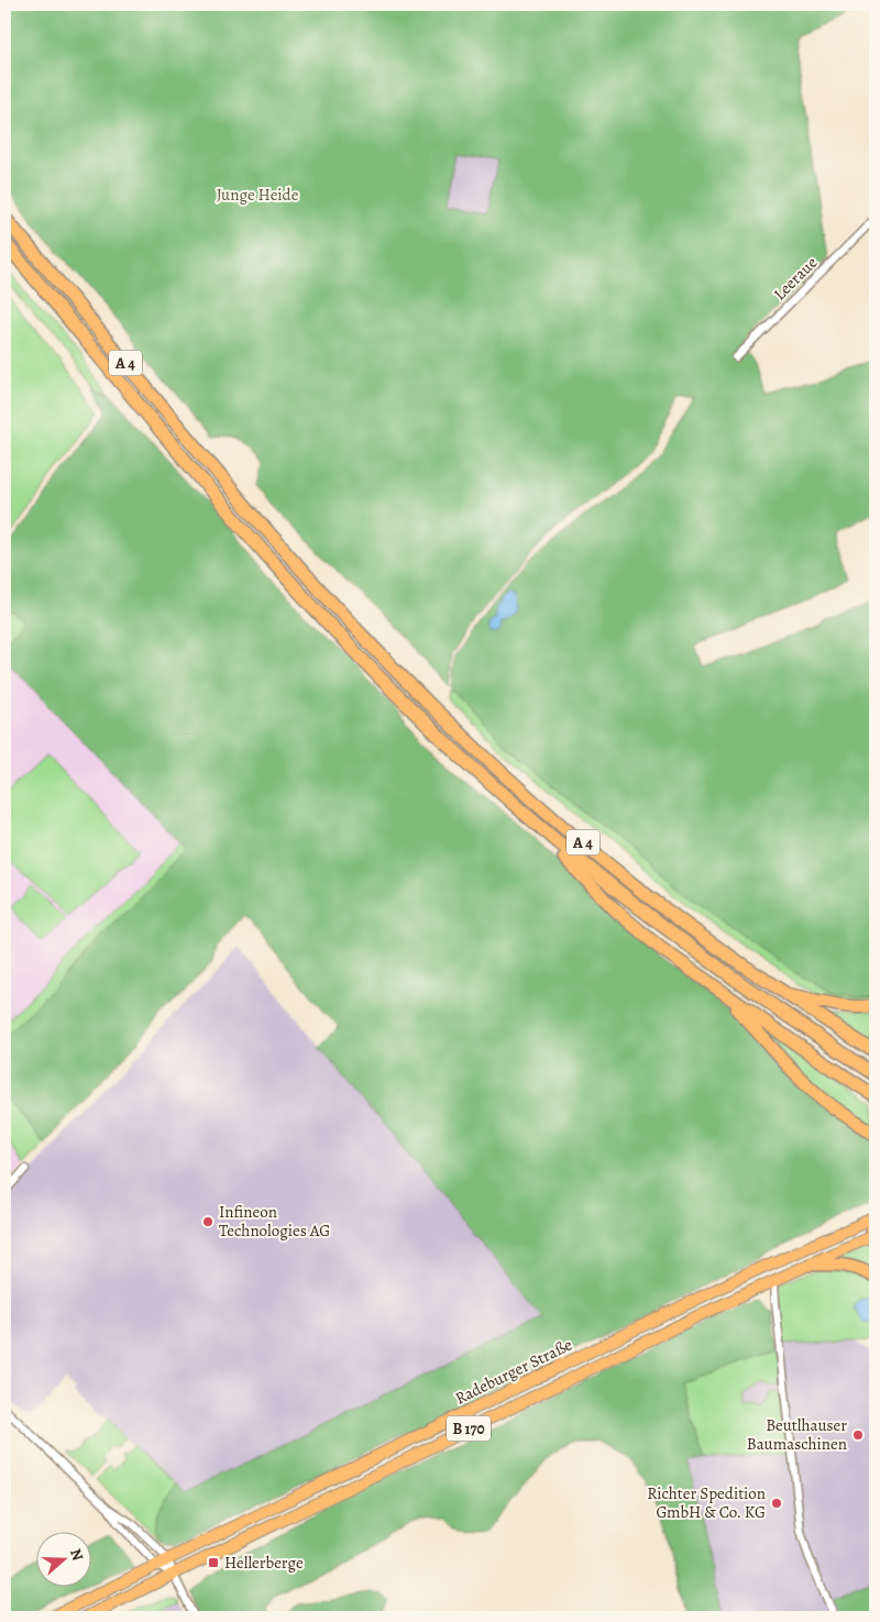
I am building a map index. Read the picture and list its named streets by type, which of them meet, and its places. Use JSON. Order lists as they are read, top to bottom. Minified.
{"streets":{"highway":["A 4"],"main road":["Radeburger Straße","B 170"],"street":["Leeraue"]},"parks":["Junge Heide"],"places":{"other":["Infineon Technologies AG","Beutlhauser Baumaschinen","Richter Spedition GmbH & Co. KG"],"transit":["Hellerberge"]},"north":"right"}
